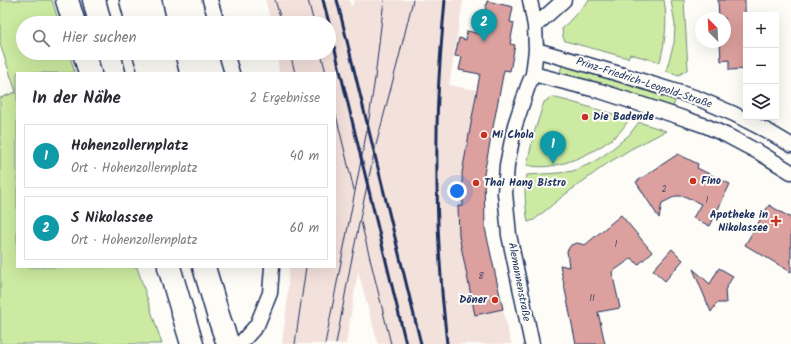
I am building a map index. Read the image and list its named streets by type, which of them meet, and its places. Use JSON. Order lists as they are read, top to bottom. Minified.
{"streets":{"street":["Prinz-Friedrich-Leopold-Straße","Alemannenstraße"]},"crossings":[["Prinz-Friedrich-Leopold-Straße","Alemannenstraße"]],"places":{"other":["Die Badende","Mi Chola","Fino","Thai Hang Bistro","Döner"],"health":["Apotheke in Nikolassee"]},"house_numbers":["2","1","1","8","11"],"north":"top left","page":{"pins":["2","1"],"map_buttons":["+","−"],"search":"Hier suchen","heading":["In der Nähe","2 Ergebnisse"],"list":[{"mark":"1","name":"Hohenzollernplatz","note":"Ort · Hohenzollernplatz","value":"40 m"},{"mark":"2","name":"S Nikolassee","note":"Ort · Hohenzollernplatz","value":"60 m"}]}}
